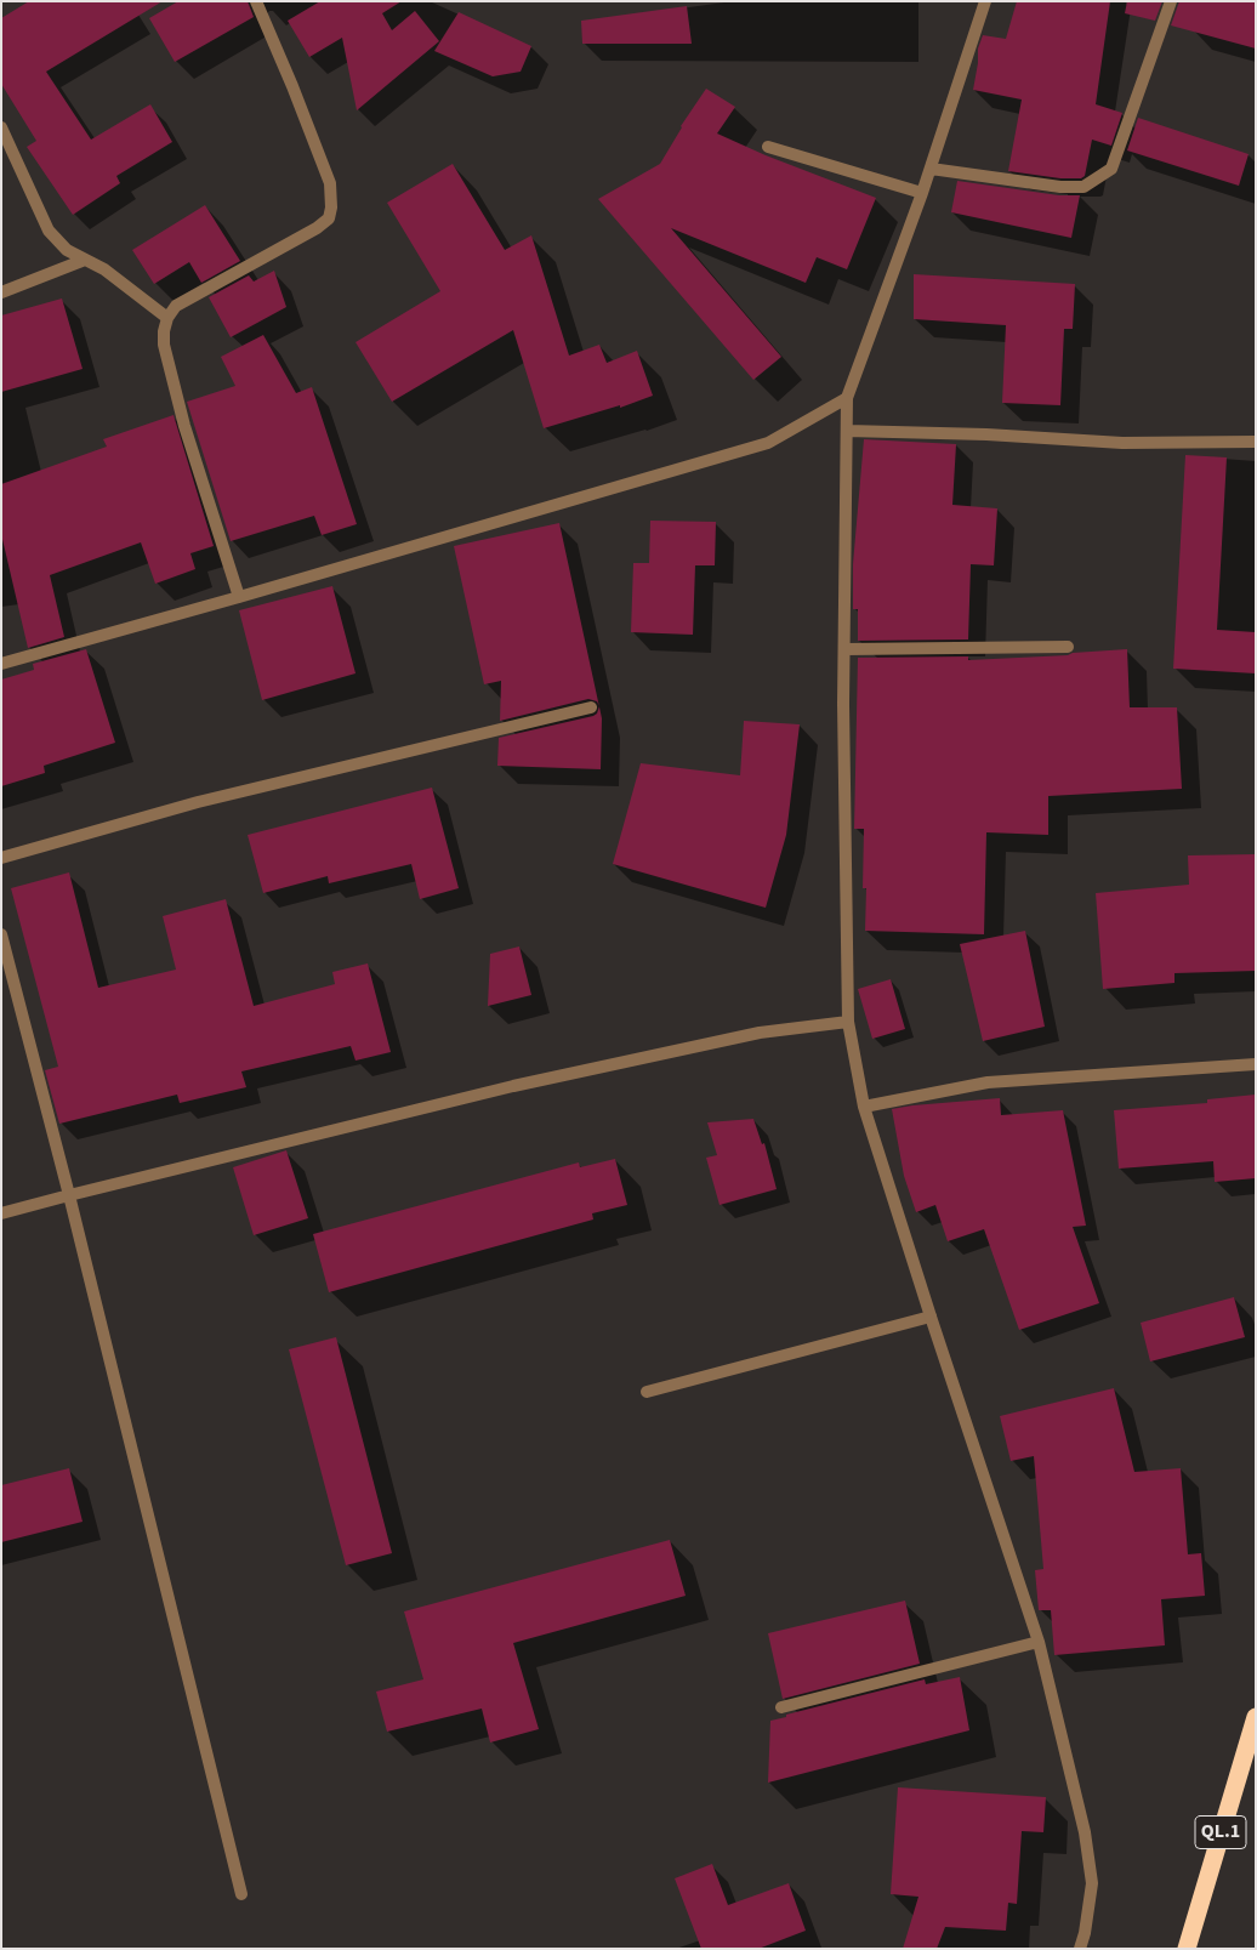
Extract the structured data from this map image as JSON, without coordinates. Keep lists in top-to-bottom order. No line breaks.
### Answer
{"streets":{"highway":["QL.1"]}}
